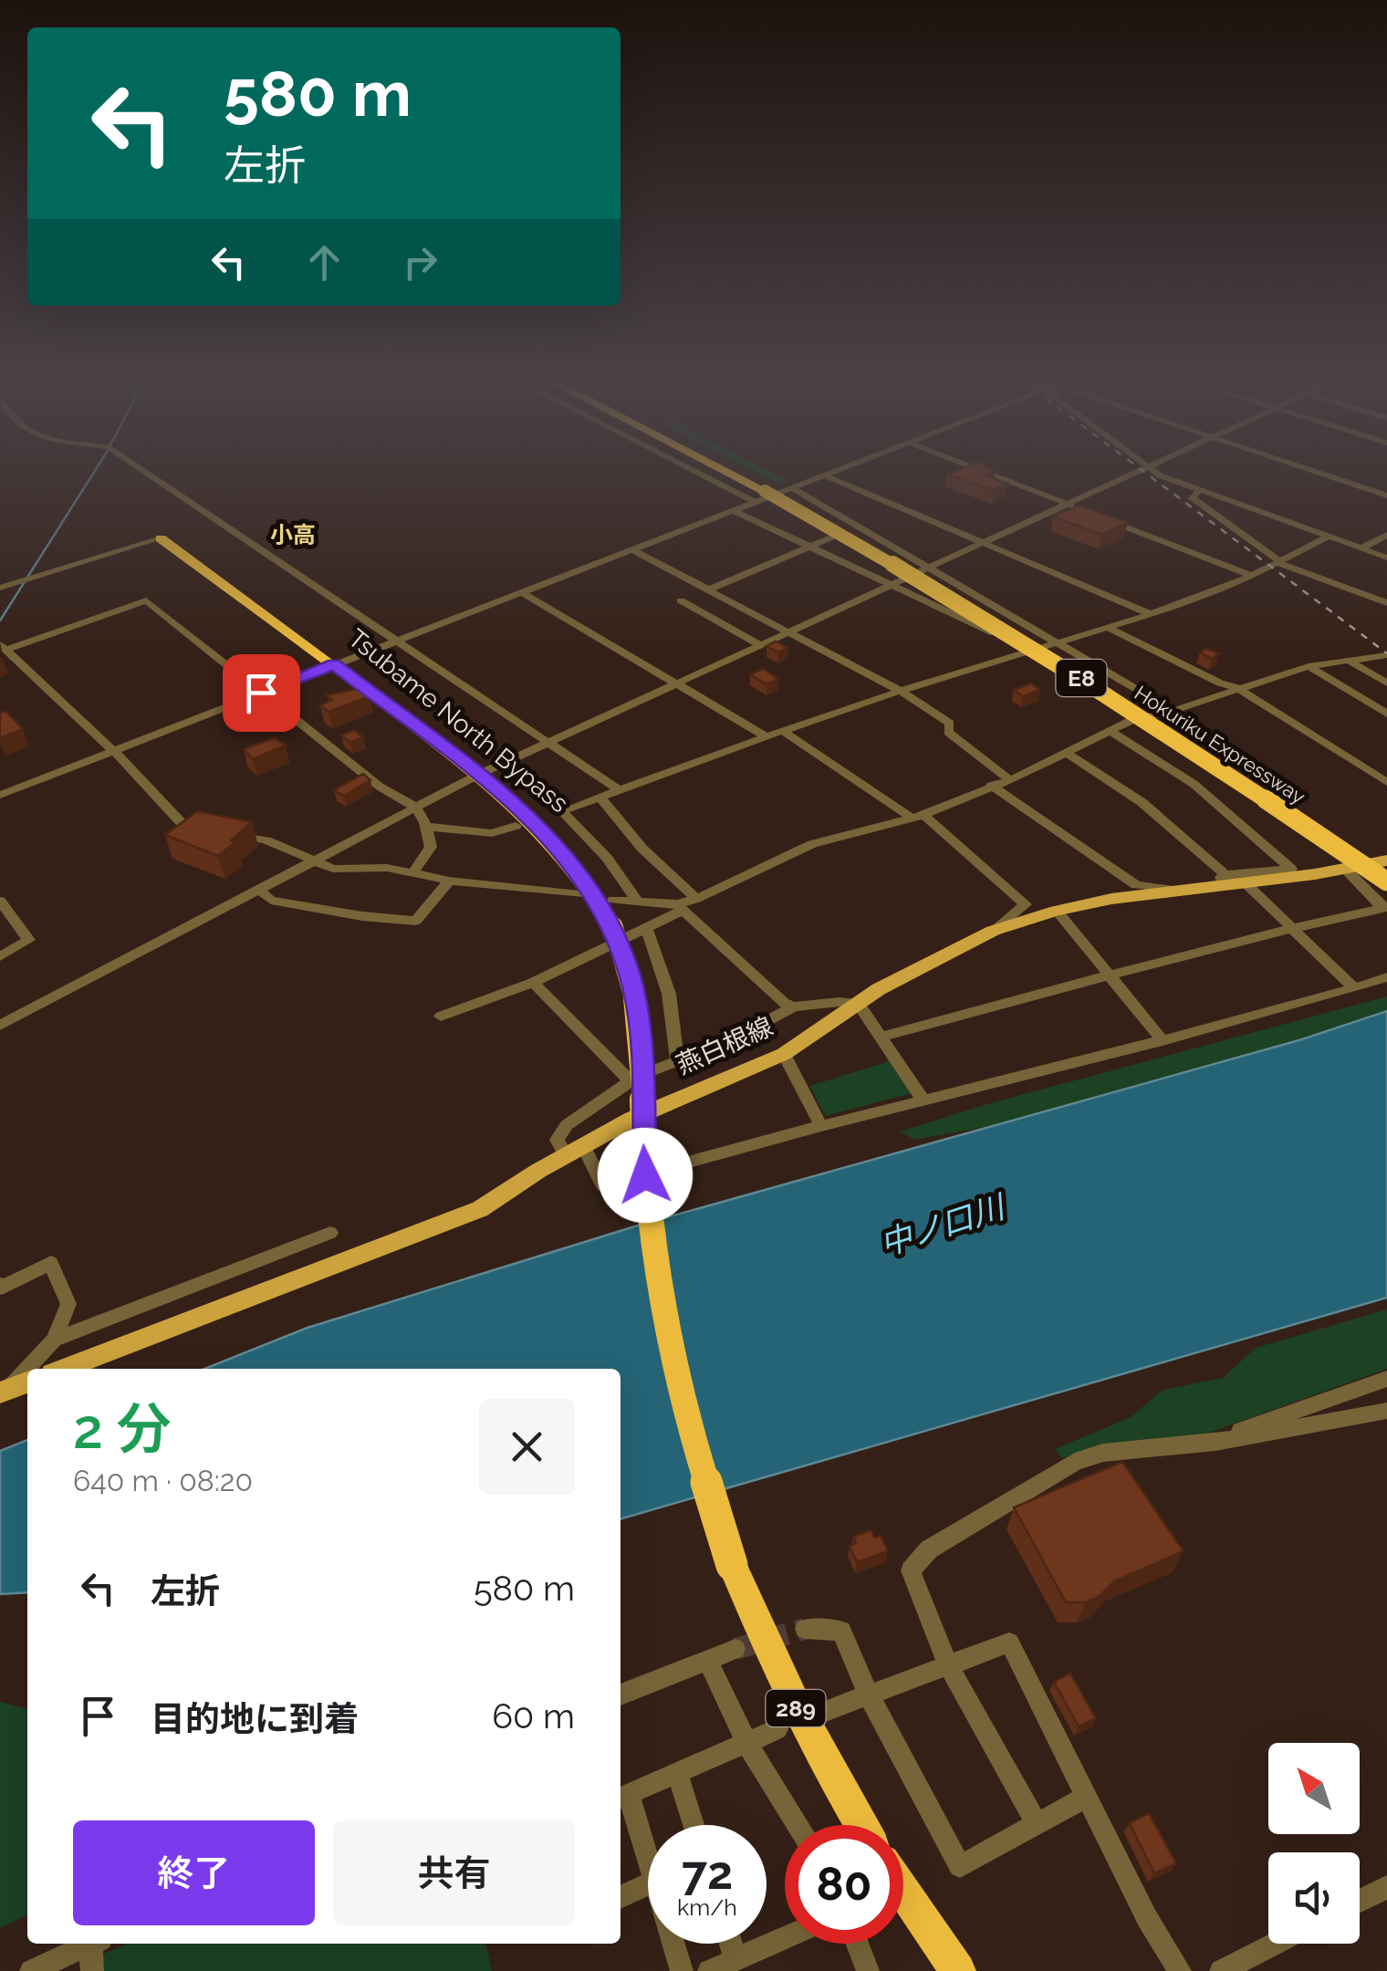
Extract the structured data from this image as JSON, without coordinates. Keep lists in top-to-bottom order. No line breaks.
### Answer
{"streets":{"highway":["E8","Tsubame North Bypass","Hokuriku Expressway","289"],"main road":["燕白根線"]},"districts":["小高"],"water":["中ノ口川"],"north":"top left","page":{"turn":["580 m","左折"],"heading":["2 分","640 m · 08:20"],"list":[{"name":"左折","value":"580 m"},{"name":"目的地に到着","value":"60 m"}],"buttons":["終了","共有"],"speed":"72 km/h","limit":"80"}}
